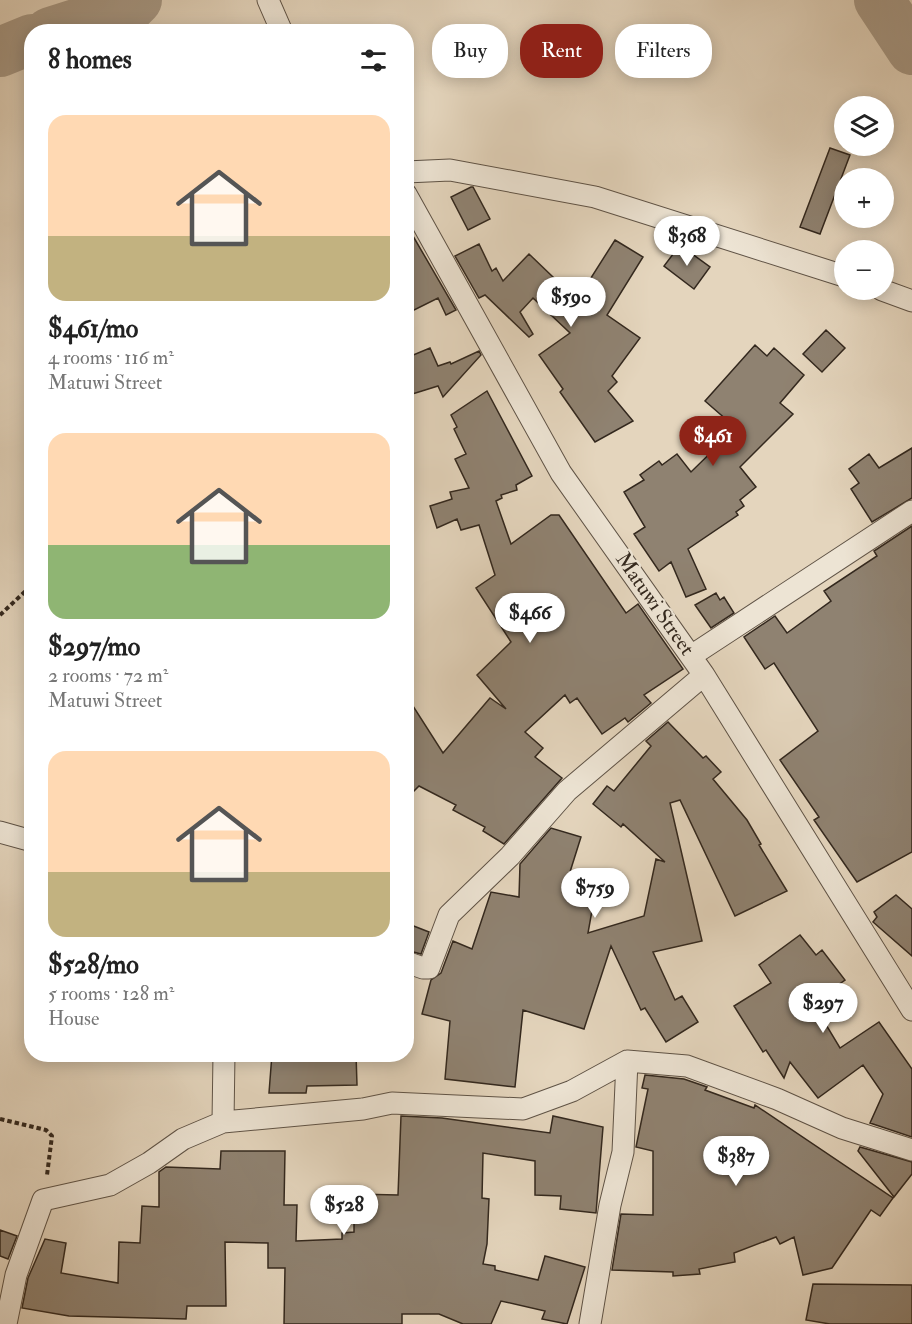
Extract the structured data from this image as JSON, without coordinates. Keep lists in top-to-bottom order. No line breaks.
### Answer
{"streets":{"street":["Matuwi Street"]},"page":{"chip":["Buy","Rent","Filters"],"heading":"8 homes","map_buttons":["+","−"],"list":[{"name":"$461/mo","note":"4 rooms · 116 m² · Matuwi Street"},{"name":"$297/mo","note":"2 rooms · 72 m² · Matuwi Street"},{"name":"$528/mo","note":"5 rooms · 128 m² · House"}],"price":["$368","$590","$461","$466","$759","$297","$387","$528"]}}
